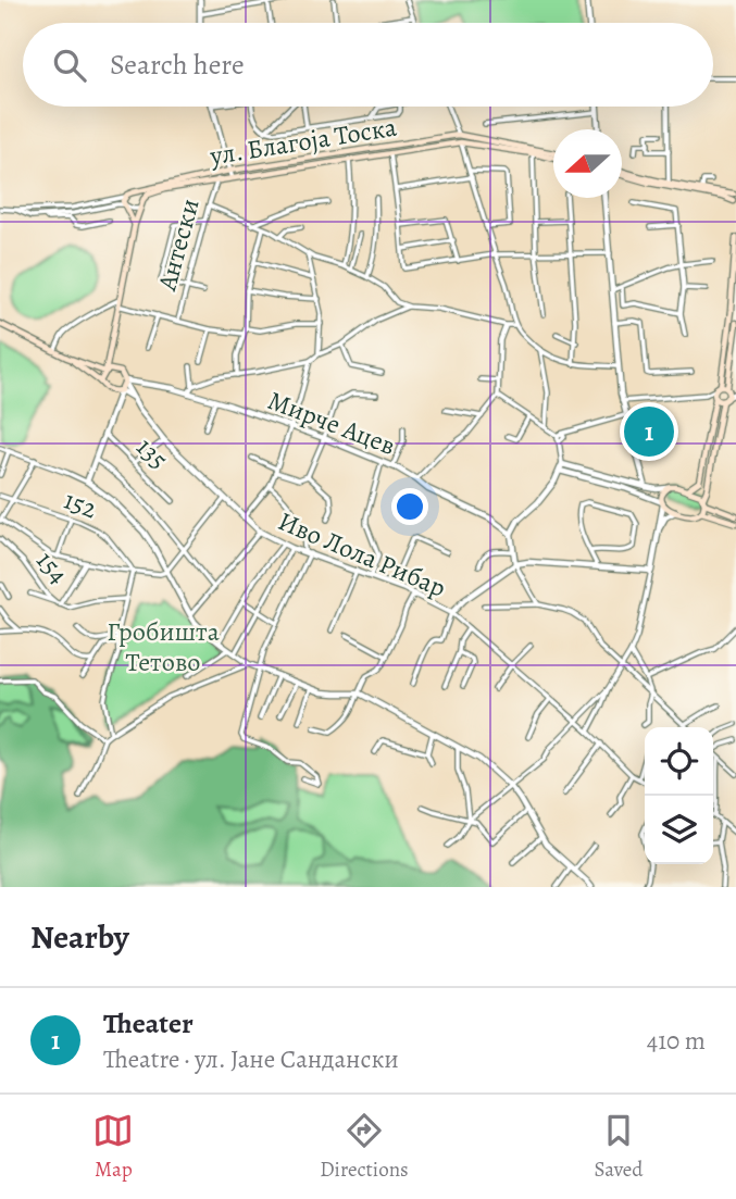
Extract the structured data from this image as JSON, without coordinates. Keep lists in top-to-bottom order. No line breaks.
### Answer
{"streets":{"main road":["ул. Благоја Тоска"],"street":["Антески","Мирче Ацев","135","152","Иво Лола Рибар","154"]},"crossings":[["Мирче Ацев","135"]],"parks":["Гробишта Тетово"],"north":"left","page":{"search":"Search here","pins":"1","heading":"Nearby","list":[{"mark":"1","name":"Theater","note":"Theatre · ул. Јане Сандански","value":"410 m"}],"nav":["Map","Directions","Saved"]}}
